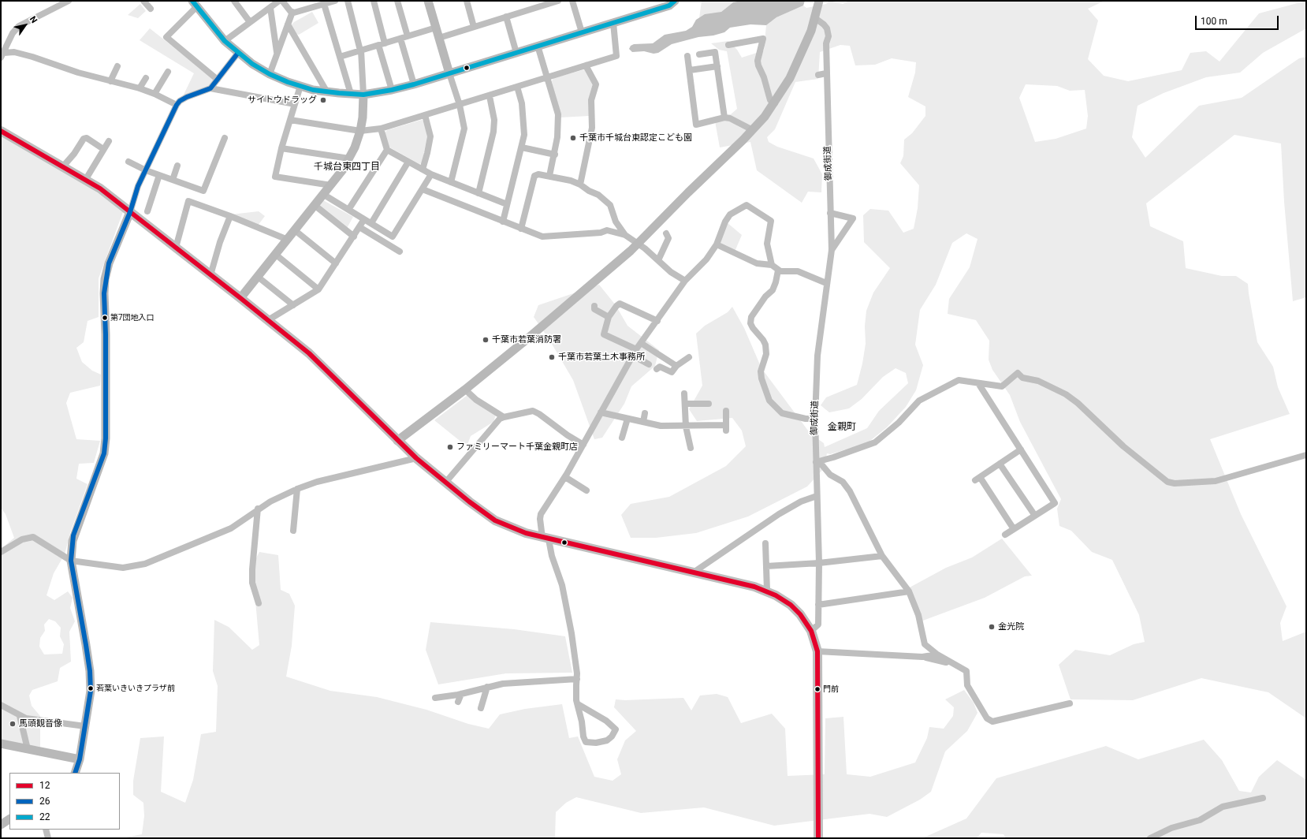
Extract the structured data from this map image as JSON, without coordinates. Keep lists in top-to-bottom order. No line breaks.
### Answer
{"streets":{"street":["御成街道"]},"districts":["千城台東四丁目","金親町"],"places":["サイトウドラッグ","千葉市千城台東認定こども園","第7団地入口","千葉市若葉消防署","千葉市若葉土木事務所","ファミリーマート千葉金親町店","金光院","若葉いきいきプラザ前","門前","馬頭観音像"],"lines":["transit line 22","transit line 26","transit line 12"],"legend":["12","26","22"],"scale_bar":"100 m","north":"top right"}
